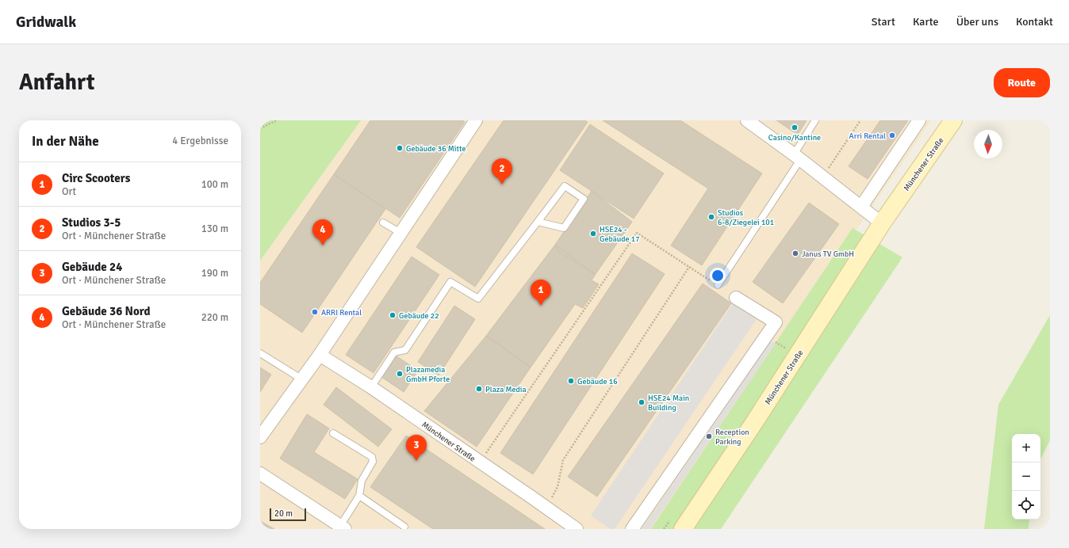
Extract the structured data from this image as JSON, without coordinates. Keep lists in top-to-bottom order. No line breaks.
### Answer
{"streets":{"main road":["Münchener Straße"]},"places":["Casino/Kantine","Arri Rental","Gebäude 36 Mitte","Studios 6-8/Ziegelei 101","HSE24 - Gebäude 17","Janus TV GmbH","ARRI Rental","Gebäude 22","Plazamedia GmbH Pforte","Gebäude 16","Plaza Media","HSE24 Main Building","Reception Parking"],"scale_bar":"20 m","north":"bottom","page":{"header":"Gridwalk","nav":["Start","Karte","Über uns","Kontakt"],"buttons":"Route","title":"Anfahrt","heading":["In der Nähe","4 Ergebnisse"],"pins":["2","4","1","3"],"list":[{"mark":"1","name":"Circ Scooters","note":"Ort","value":"100 m"},{"mark":"2","name":"Studios 3-5","note":"Ort · Münchener Straße","value":"130 m"},{"mark":"3","name":"Gebäude 24","note":"Ort · Münchener Straße","value":"190 m"},{"mark":"4","name":"Gebäude 36 Nord","note":"Ort · Münchener Straße","value":"220 m"}],"map_buttons":["+","−"],"scale":"20 m"}}
